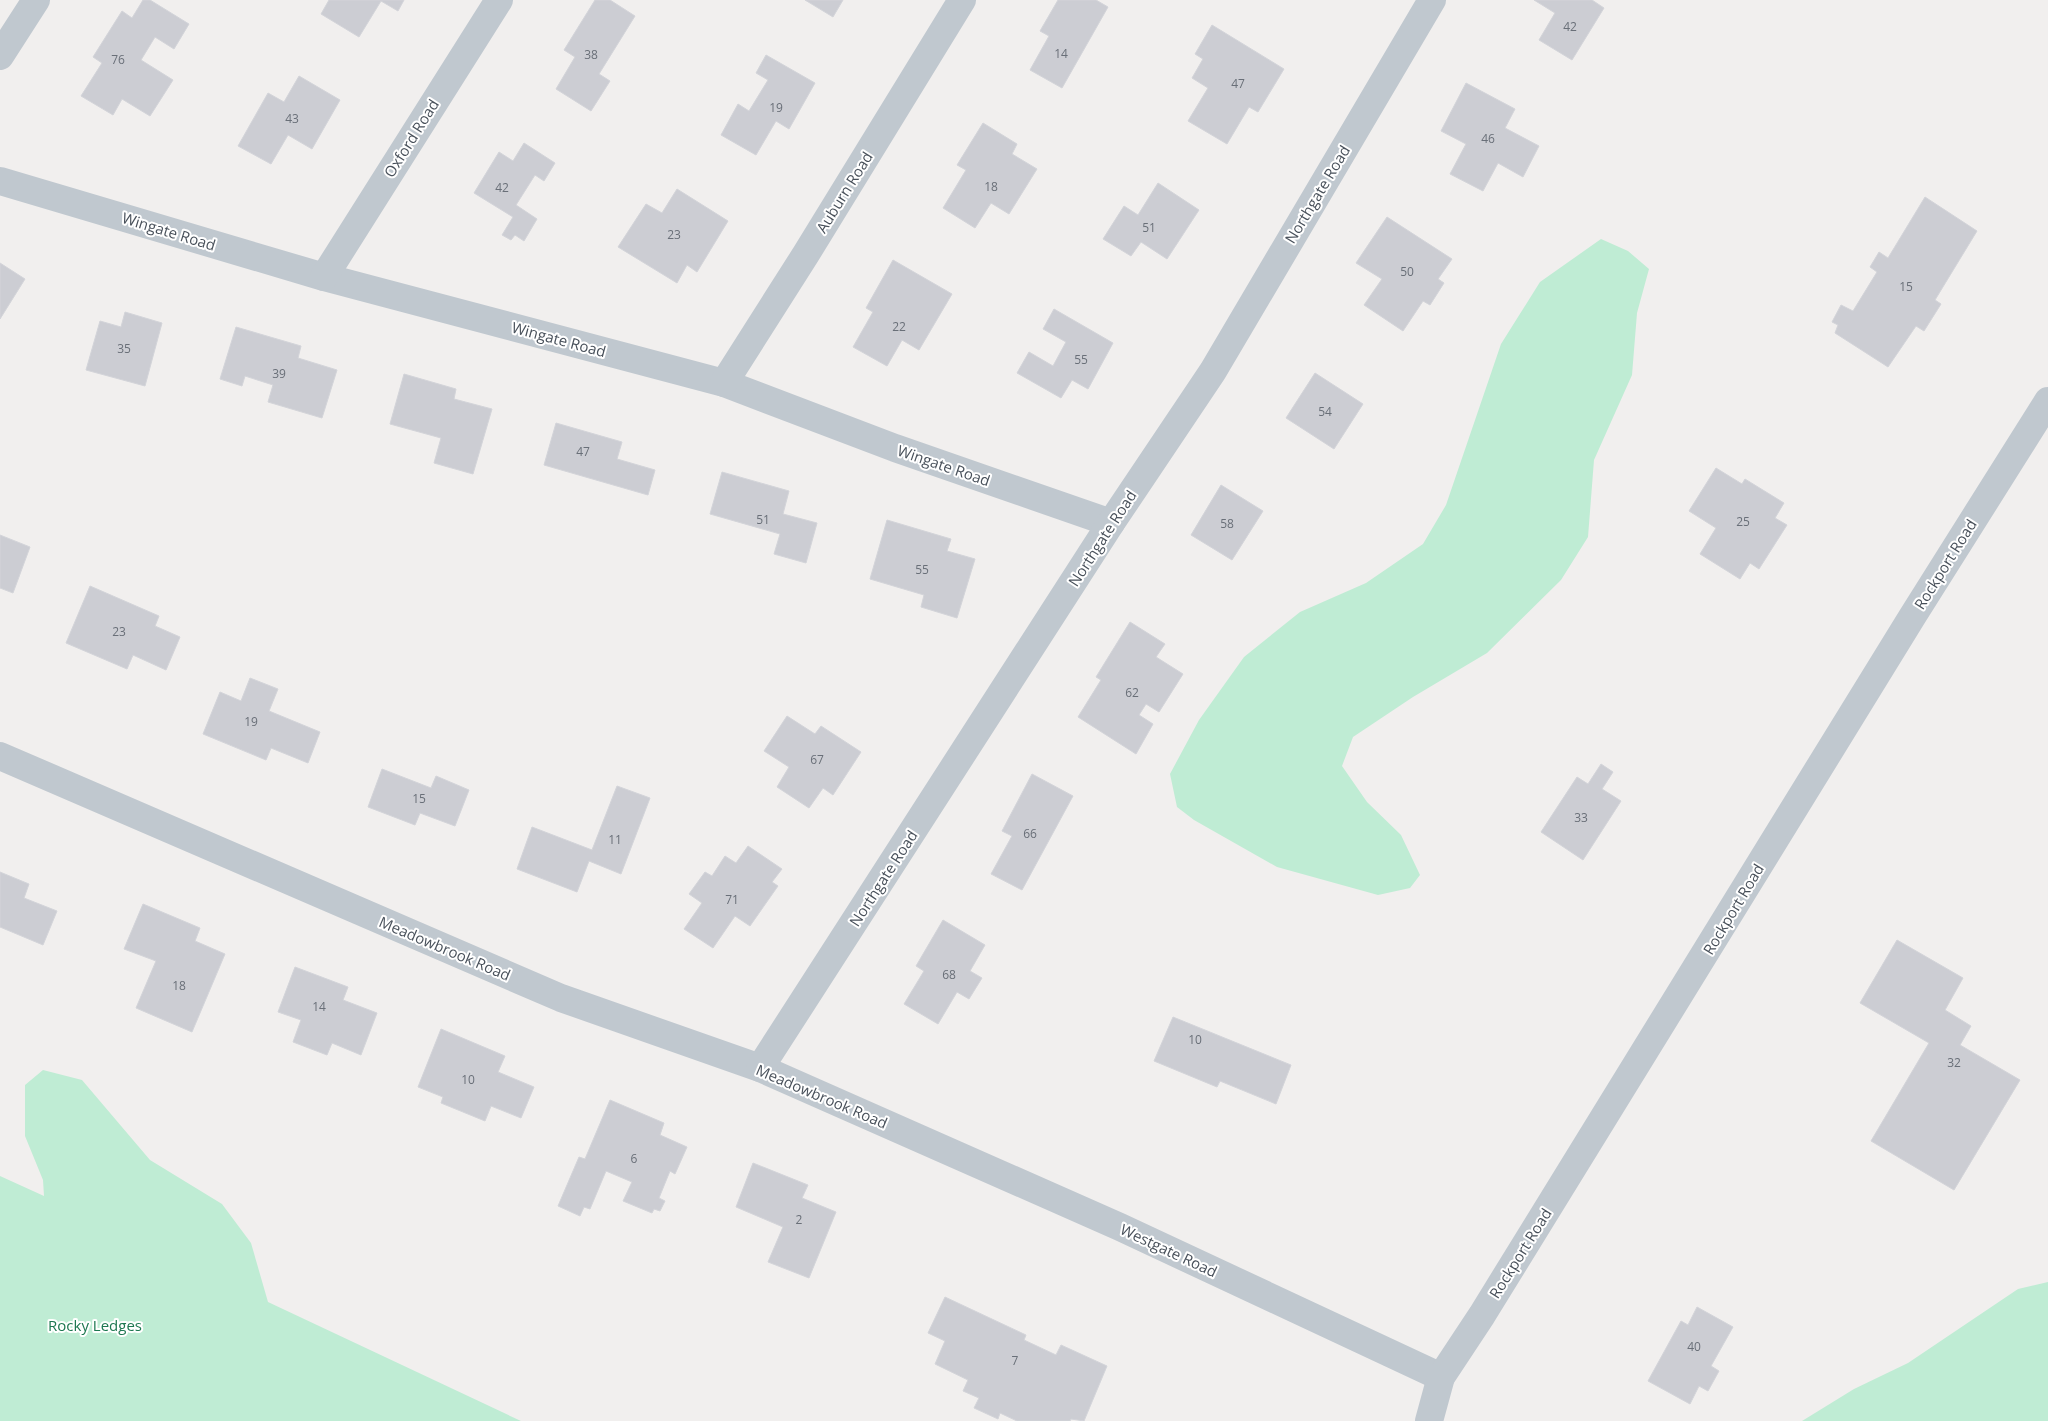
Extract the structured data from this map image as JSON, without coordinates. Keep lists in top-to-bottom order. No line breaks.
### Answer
{"streets":{"street":["Oxford Road","Auburn Road","Northgate Road","Wingate Road","Rockport Road","Meadowbrook Road","Westgate Road"]},"crossings":[["Oxford Road","Wingate Road"],["Auburn Road","Wingate Road"],["Northgate Road","Wingate Road"],["Northgate Road","Meadowbrook Road"],["Rockport Road","Westgate Road"],["Meadowbrook Road","Westgate Road"]],"parks":["Rocky Ledges"],"house_numbers":["42","14","38","76","47","19","43","46","18","42","51","23","50","15","22","35","55","39","54","47","51","25","58","55","23","62","19","67","15","33","66","11","71","68","18","14","10","32","10","6","2","40","7"]}
